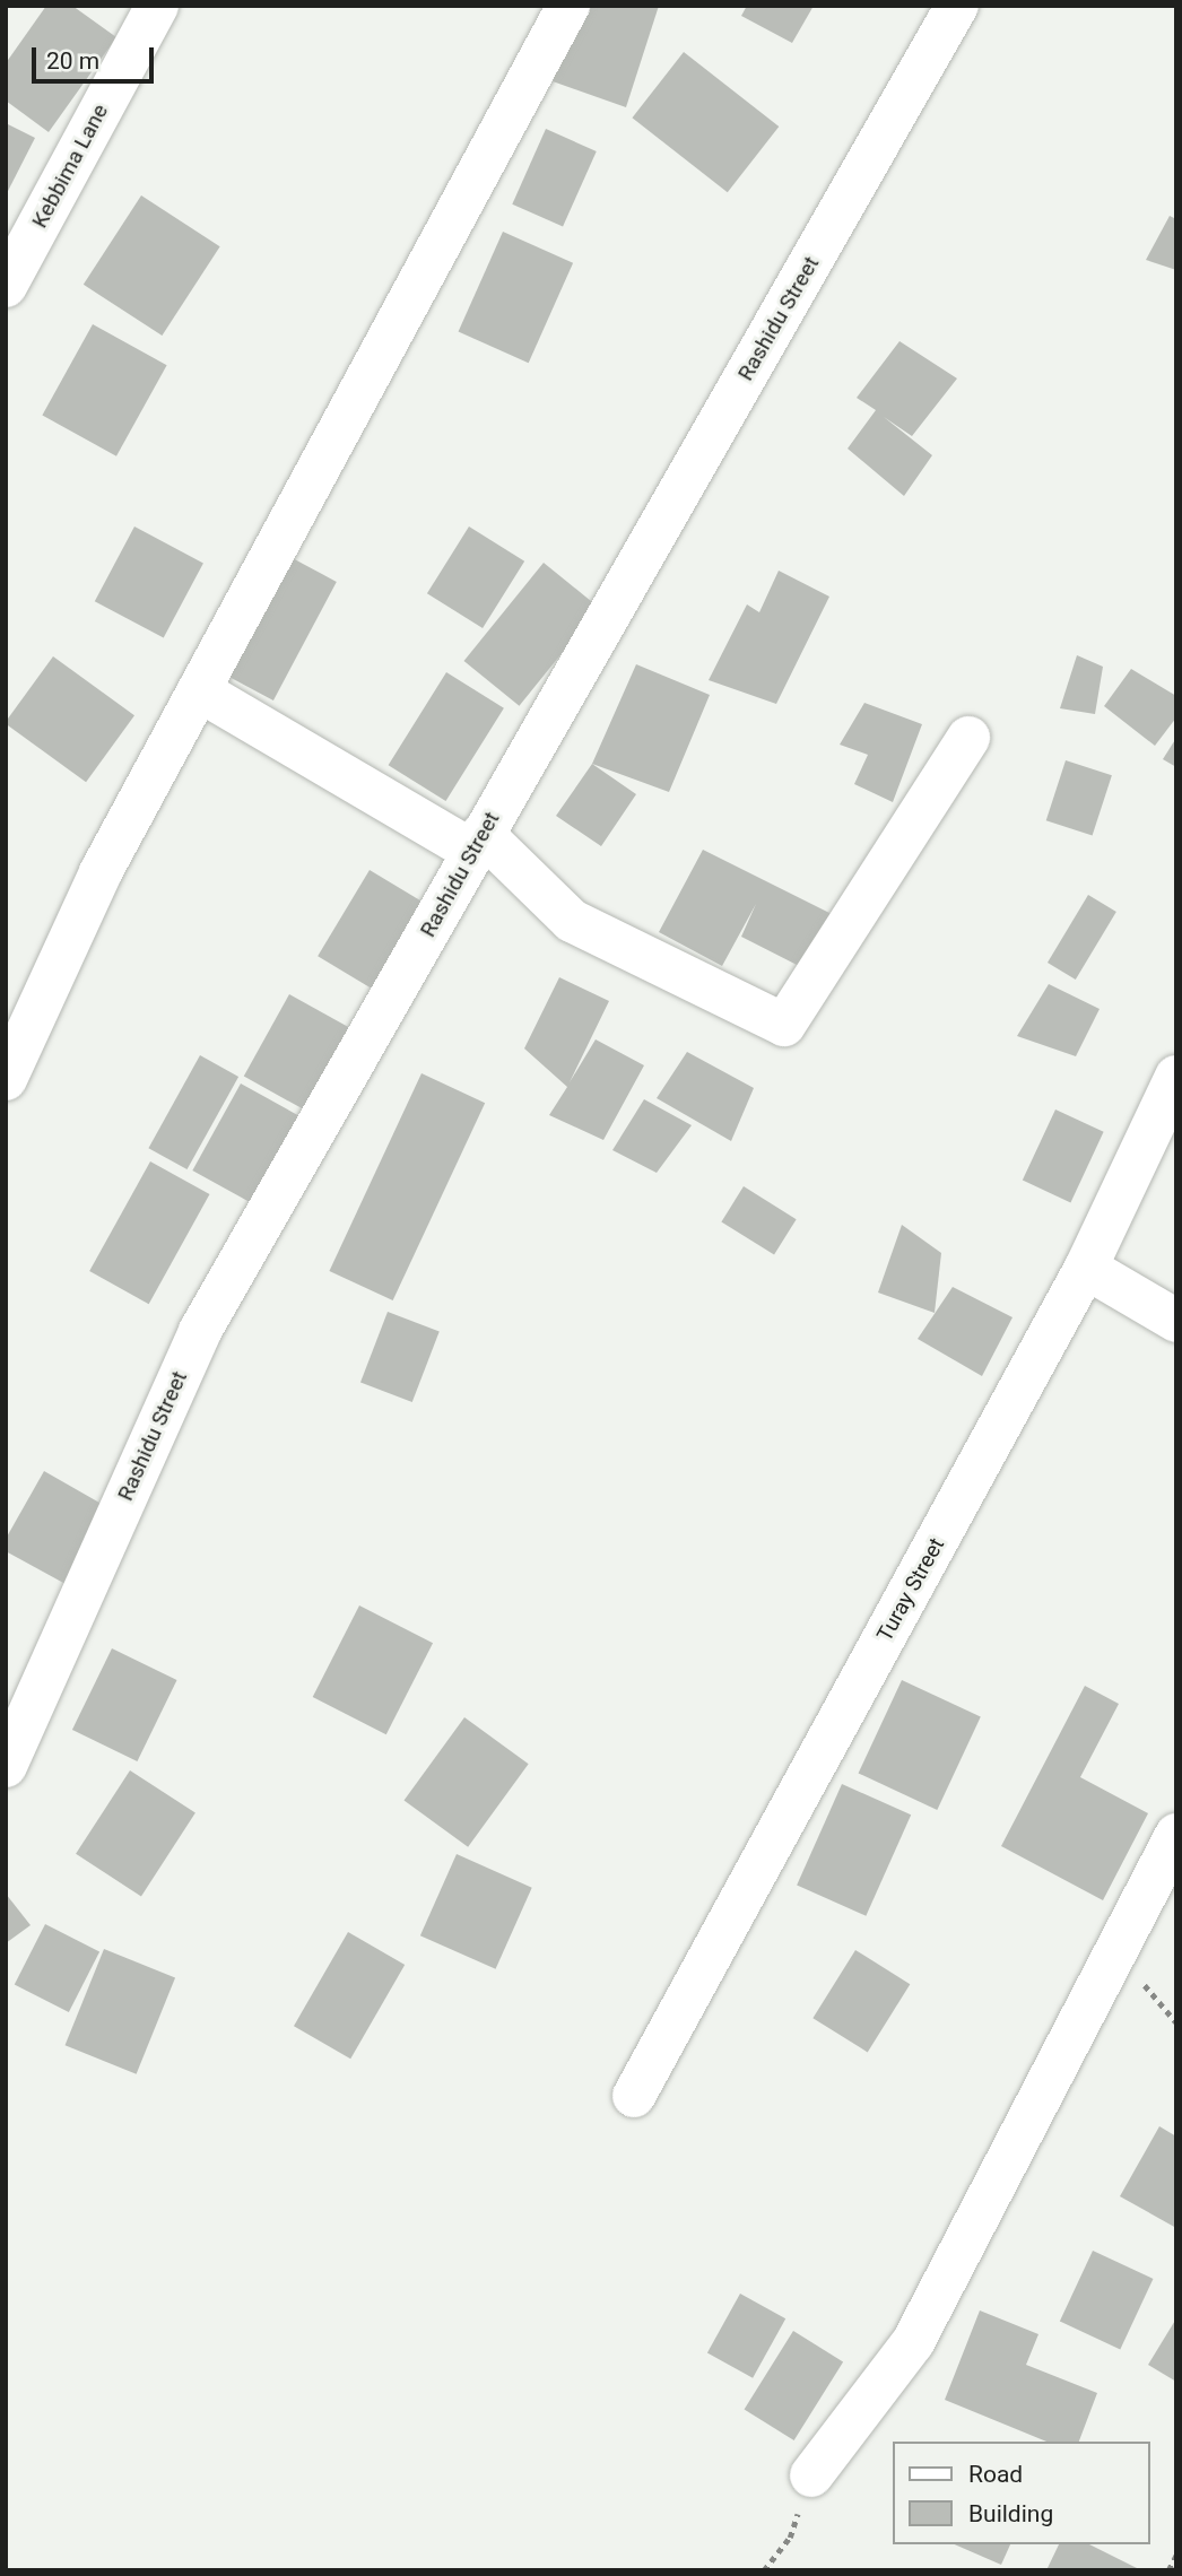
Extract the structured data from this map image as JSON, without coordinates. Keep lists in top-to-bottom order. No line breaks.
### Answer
{"streets":{"street":["Kebbima Lane","Rashidu Street","Turay Street"]},"legend":["Road","Building"],"scale_bar":"20 m"}
